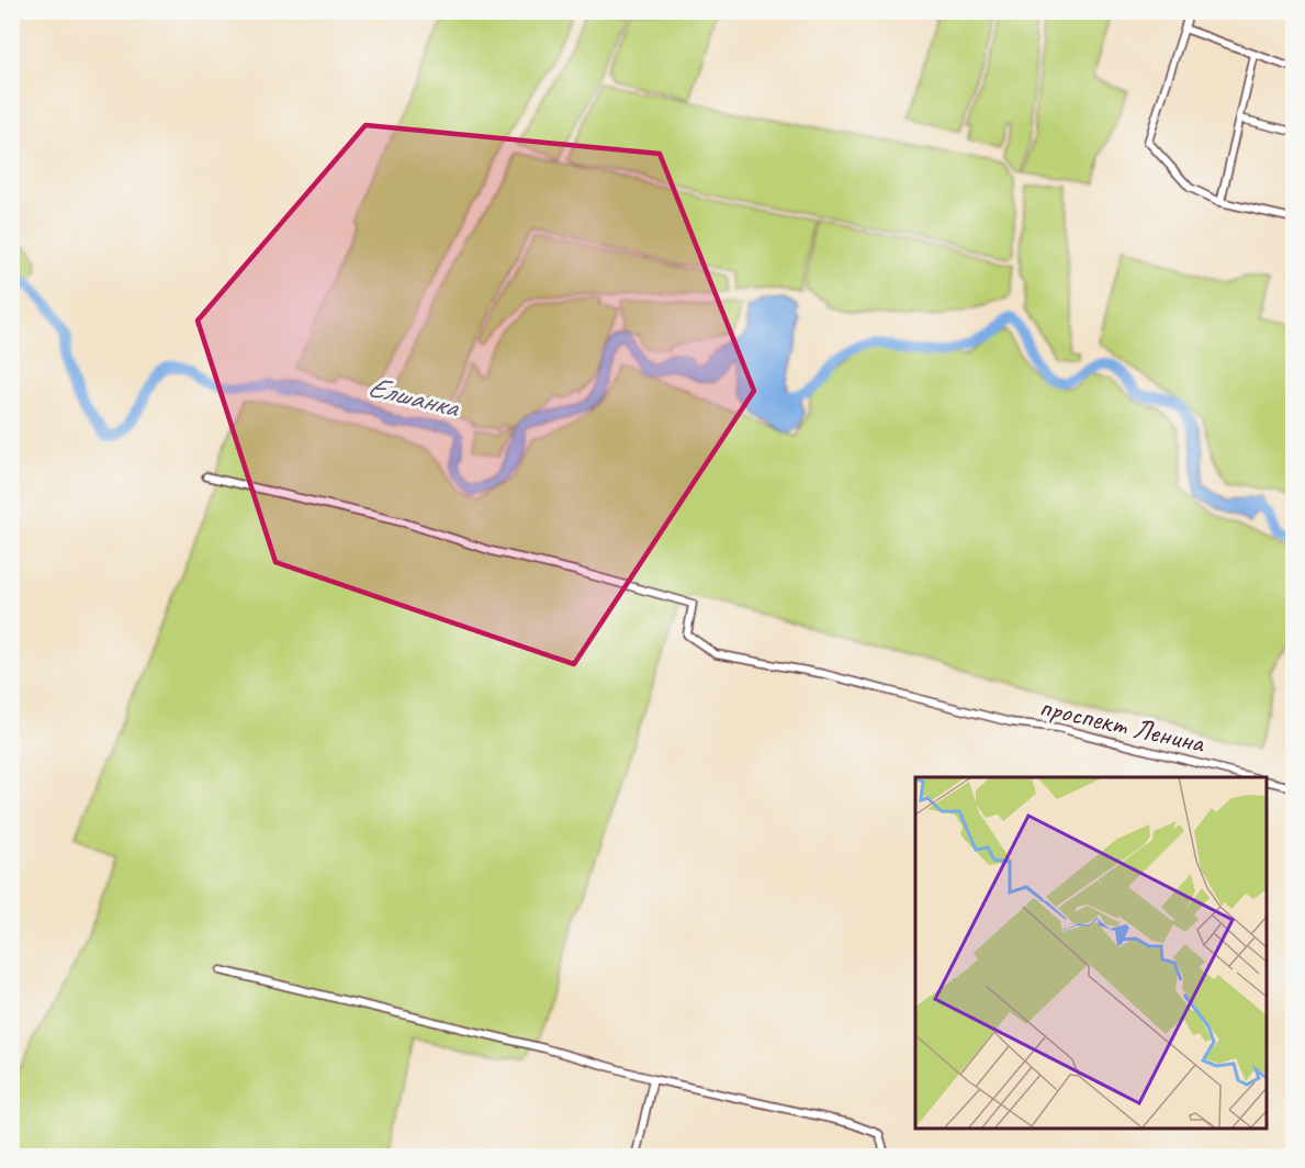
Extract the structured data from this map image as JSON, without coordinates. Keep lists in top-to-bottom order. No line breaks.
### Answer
{"streets":{"street":["проспект Ленина"]},"water":["Елшанка"]}
